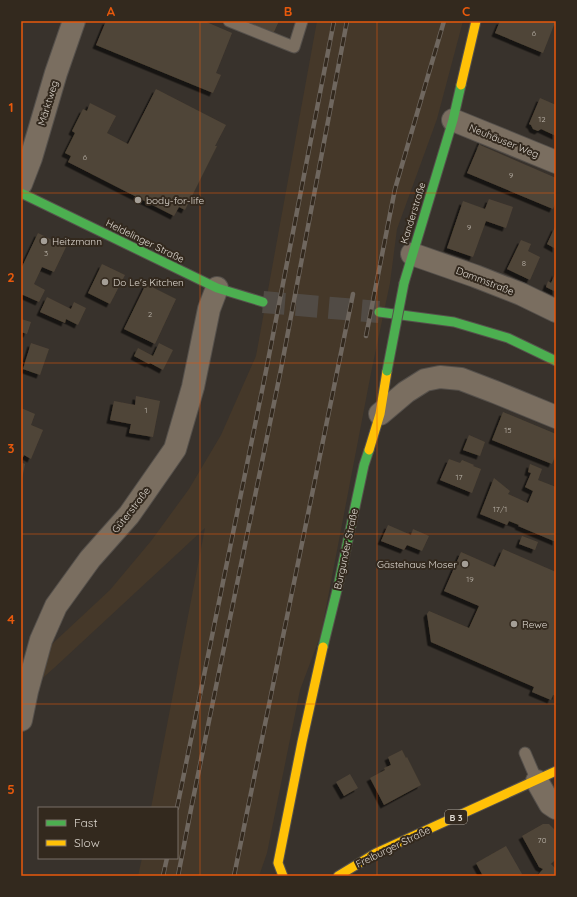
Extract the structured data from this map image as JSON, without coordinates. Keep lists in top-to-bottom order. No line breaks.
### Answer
{"streets":{"street":["Märktweg","Neuhäuser Weg","Kanderstraße","Heldelinger Straße","Dammstraße","Güterstraße","Burgunder Straße","B 3","Freiburger Straße"]},"crossings":[["Neuhäuser Weg","Kanderstraße"],["Kanderstraße","Dammstraße"],["Kanderstraße","Burgunder Straße"],["Heldelinger Straße","Güterstraße"]],"places":["body-for-life","Heitzmann","Do Le's Kitchen","Gästehaus Moser","Rewe"],"house_numbers":["6","12","6","9","9","3","8","2","1","15","17","17/1","19","70"],"legend":["Fast","Slow"],"grid":{"columns":["A","B","C"],"rows":["1","2","3","4","5"]}}
